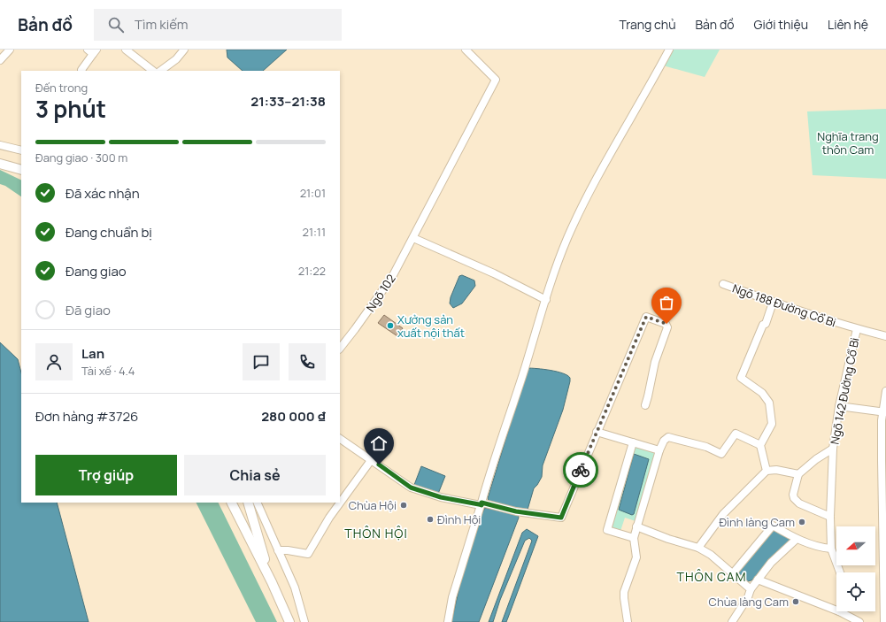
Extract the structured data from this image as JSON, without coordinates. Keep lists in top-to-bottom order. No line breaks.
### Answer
{"streets":{"street":["Ngõ 102","Ngõ 188 Đường Cổ Bi","Ngõ 142 Đường Cổ Bi"]},"crossings":[["Ngõ 188 Đường Cổ Bi","Ngõ 142 Đường Cổ Bi"]],"districts":["THÔN HỘI","THÔN CAM"],"parks":["Nghĩa trang thôn Cam"],"places":["Xưởng sản xuất nội thất","Chùa Hội","Đình Hội","Đình làng Cam","Chùa làng Cam"],"north":"left","page":{"header":"Bản đồ","search":"Tìm kiếm","nav":["Trang chủ","Bản đồ","Giới thiệu","Liên hệ"],"heading":["3 phút","Đến trong","21:33–21:38"],"panel":["Lan","Tài xế · 4.4","Đơn hàng #3726","280 000 ₫"],"bar":"Đang giao · 300 m","list":[["Đã xác nhận","21:01"],["Đang chuẩn bị","21:11"],["Đang giao","21:22"],"Đã giao"],"buttons":["Trợ giúp","Chia sẻ"]}}
